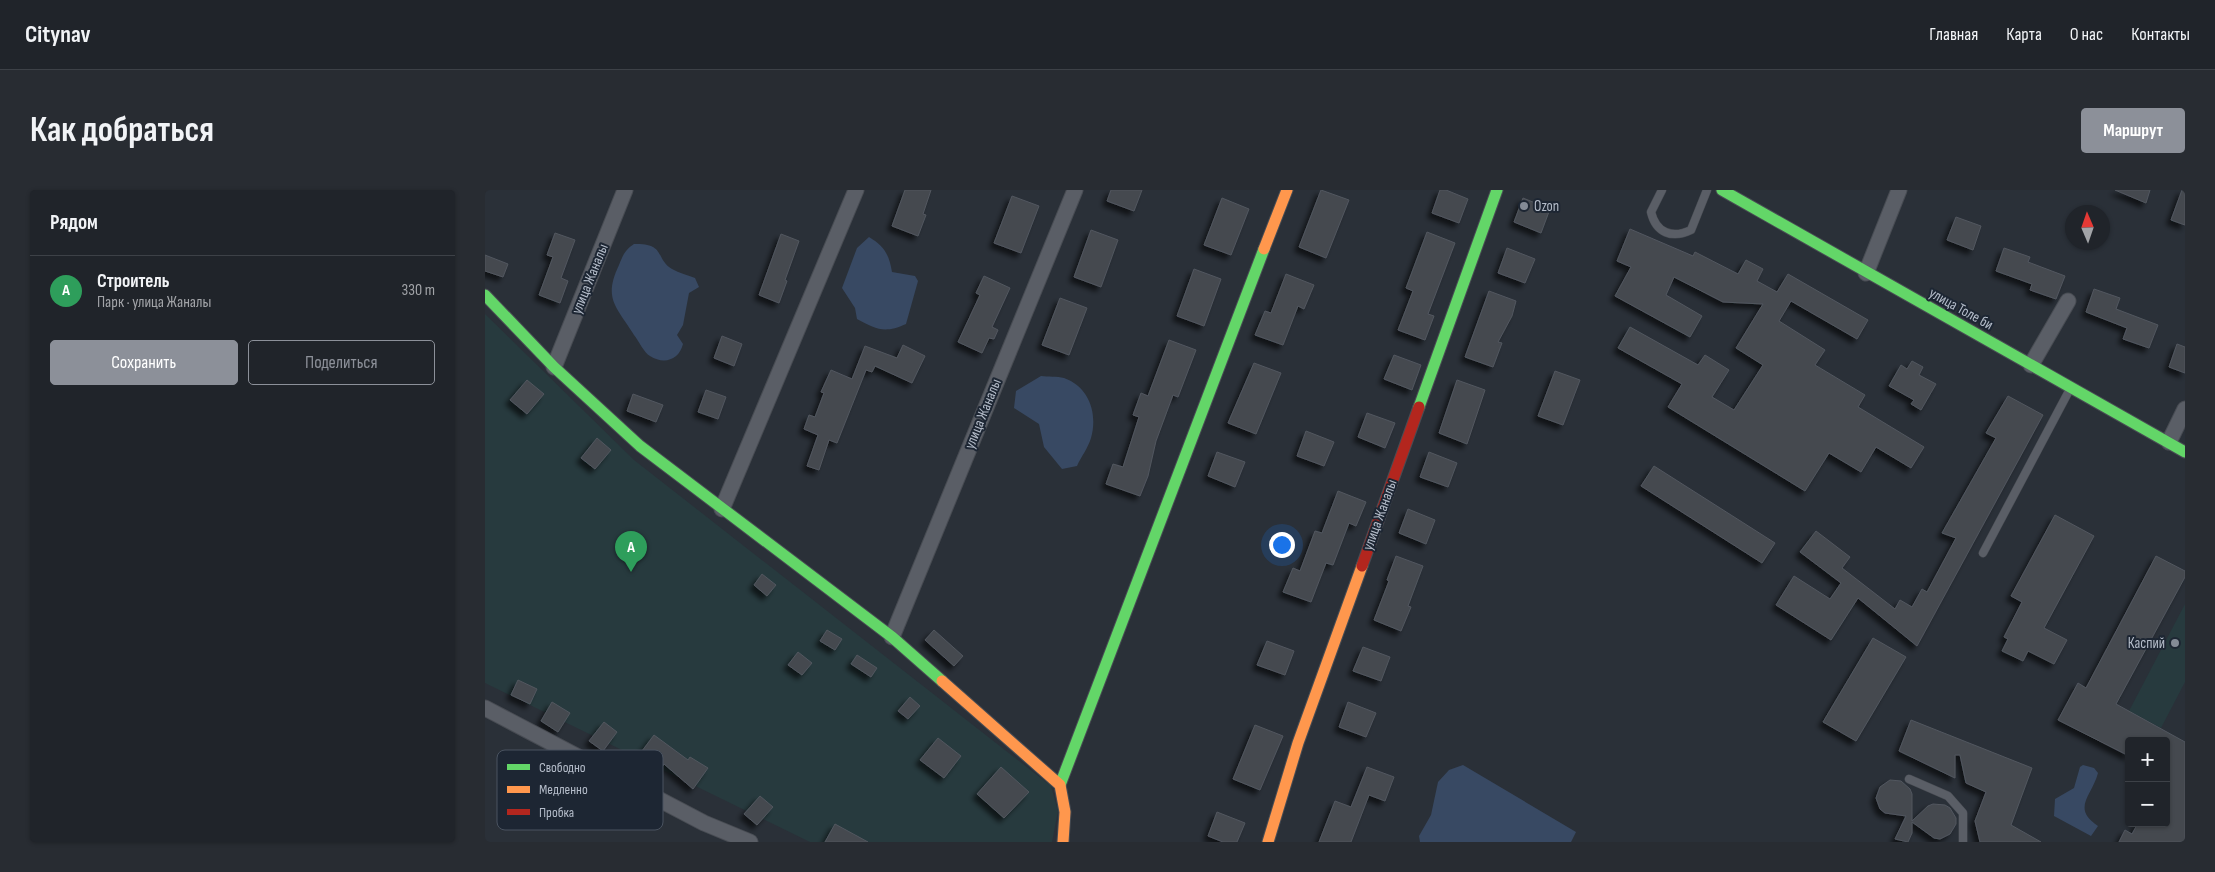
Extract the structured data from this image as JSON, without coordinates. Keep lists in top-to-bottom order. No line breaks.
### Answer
{"streets":{"street":["улица Жаналы","улица Толе би"]},"places":["Ozon","Каспий"],"legend":["Свободно","Медленно","Пробка"],"north":"top","page":{"header":"Citynav","nav":["Главная","Карта","О нас","Контакты"],"buttons":["Маршрут",["Сохранить","Поделиться"]],"title":"Как добраться","heading":"Рядом","list":[{"mark":"A","name":"Строитель","note":"Парк · улица Жаналы","value":"330 m"}],"pins":"A","map_buttons":["+","−"]}}
